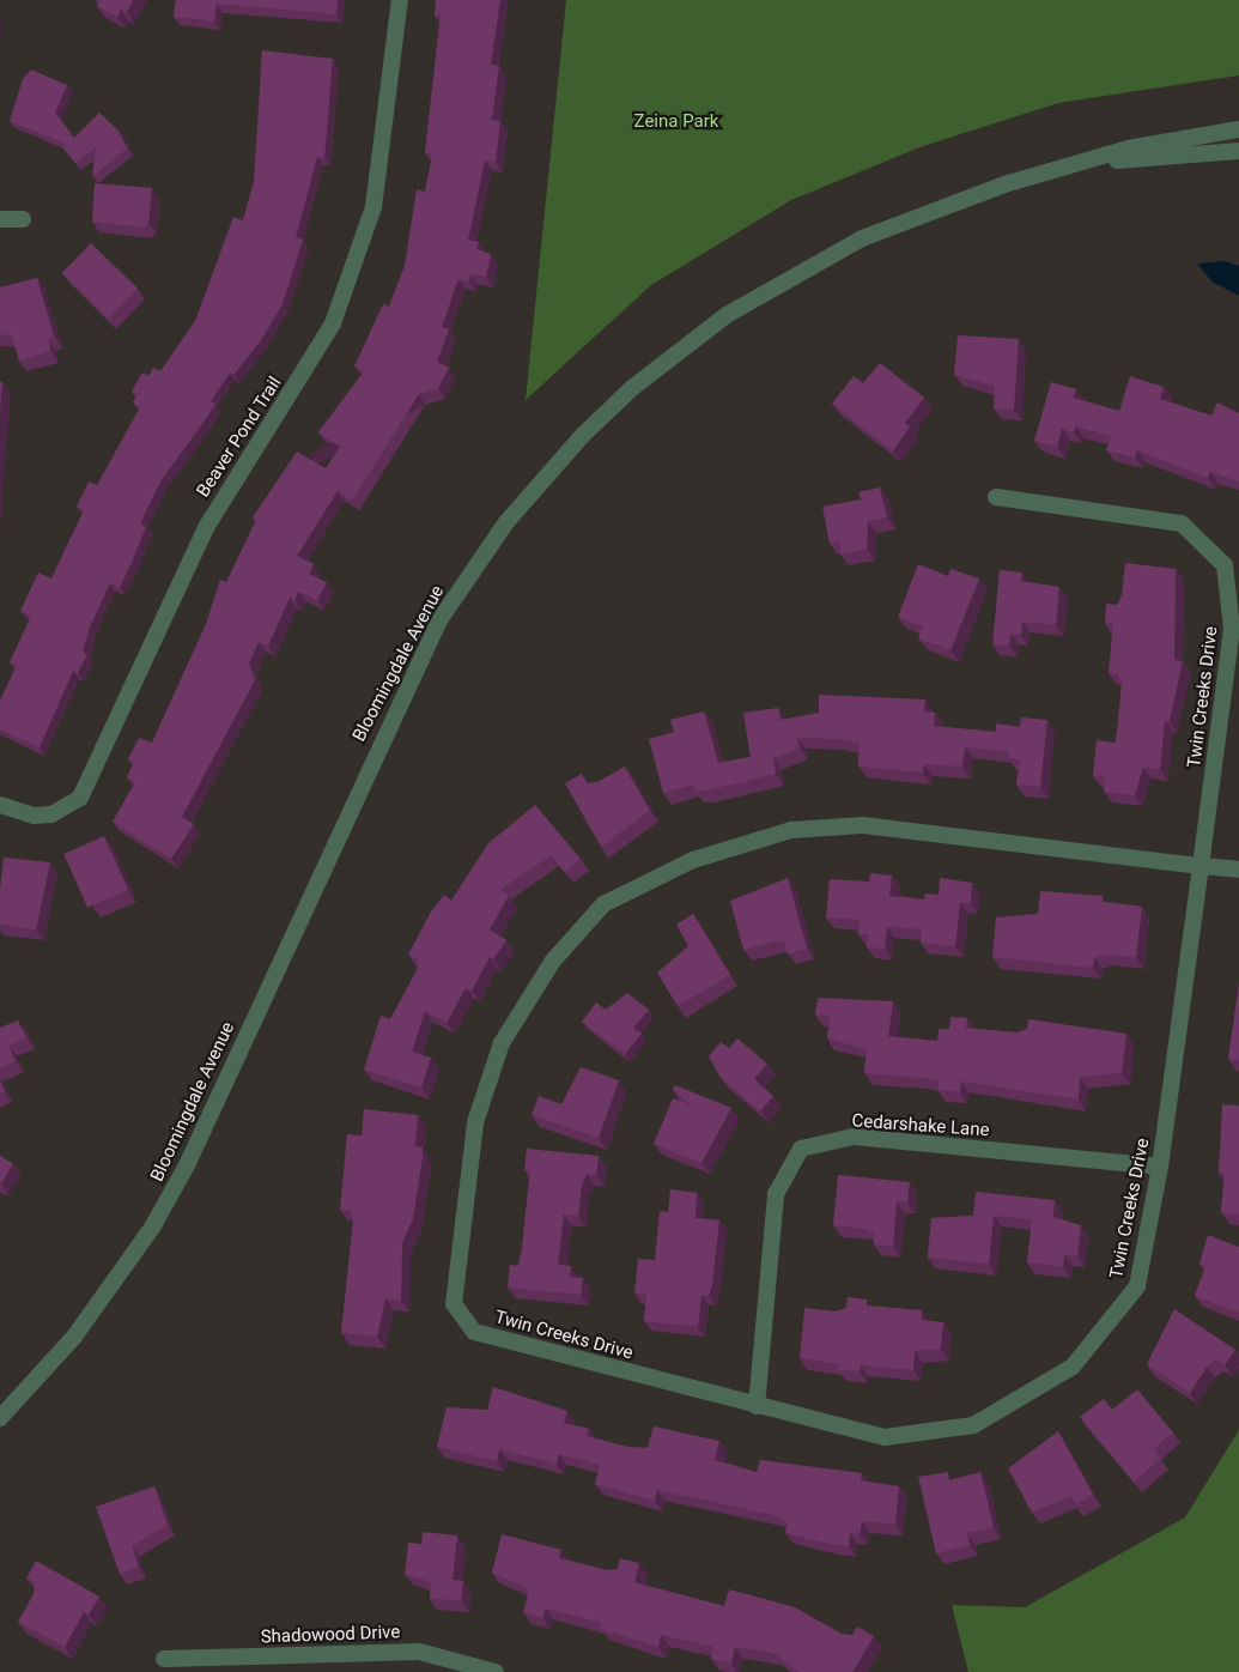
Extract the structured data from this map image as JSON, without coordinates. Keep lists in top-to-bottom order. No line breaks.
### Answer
{"streets":{"street":["Beaver Pond Trail","Bloomingdale Avenue","Twin Creeks Drive","Cedarshake Lane","Shadowood Drive"]},"crossings":[["Twin Creeks Drive","Cedarshake Lane"]],"parks":["Zeina Park"]}
